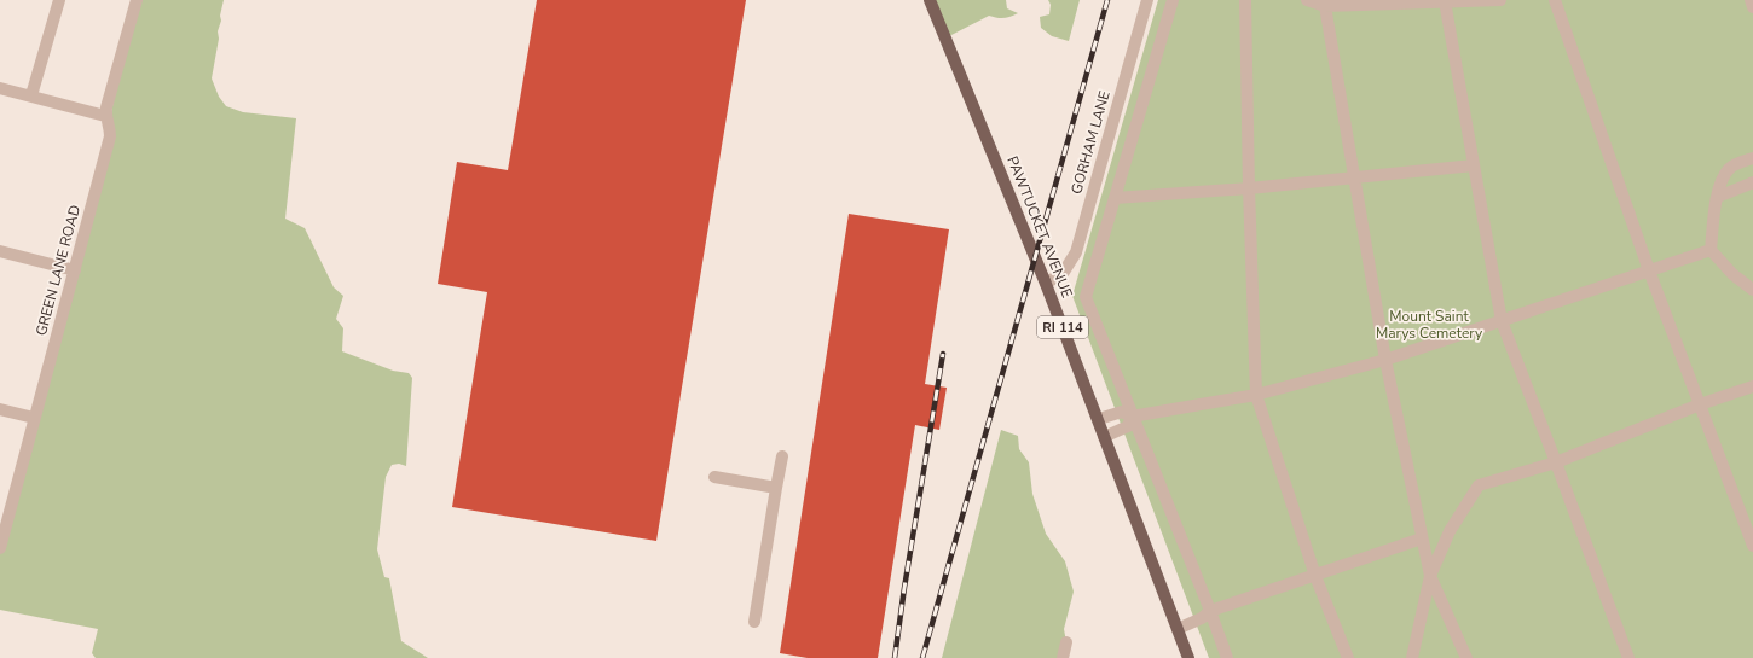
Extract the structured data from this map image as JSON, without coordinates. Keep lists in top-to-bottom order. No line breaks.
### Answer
{"streets":{"main road":["PAWTUCKET AVENUE","RI 114"],"street":["GORHAM LANE","GREEN LANE ROAD"]},"crossings":[["GORHAM LANE","PAWTUCKET AVENUE"]],"parks":["Mount Saint Marys Cemetery"]}
